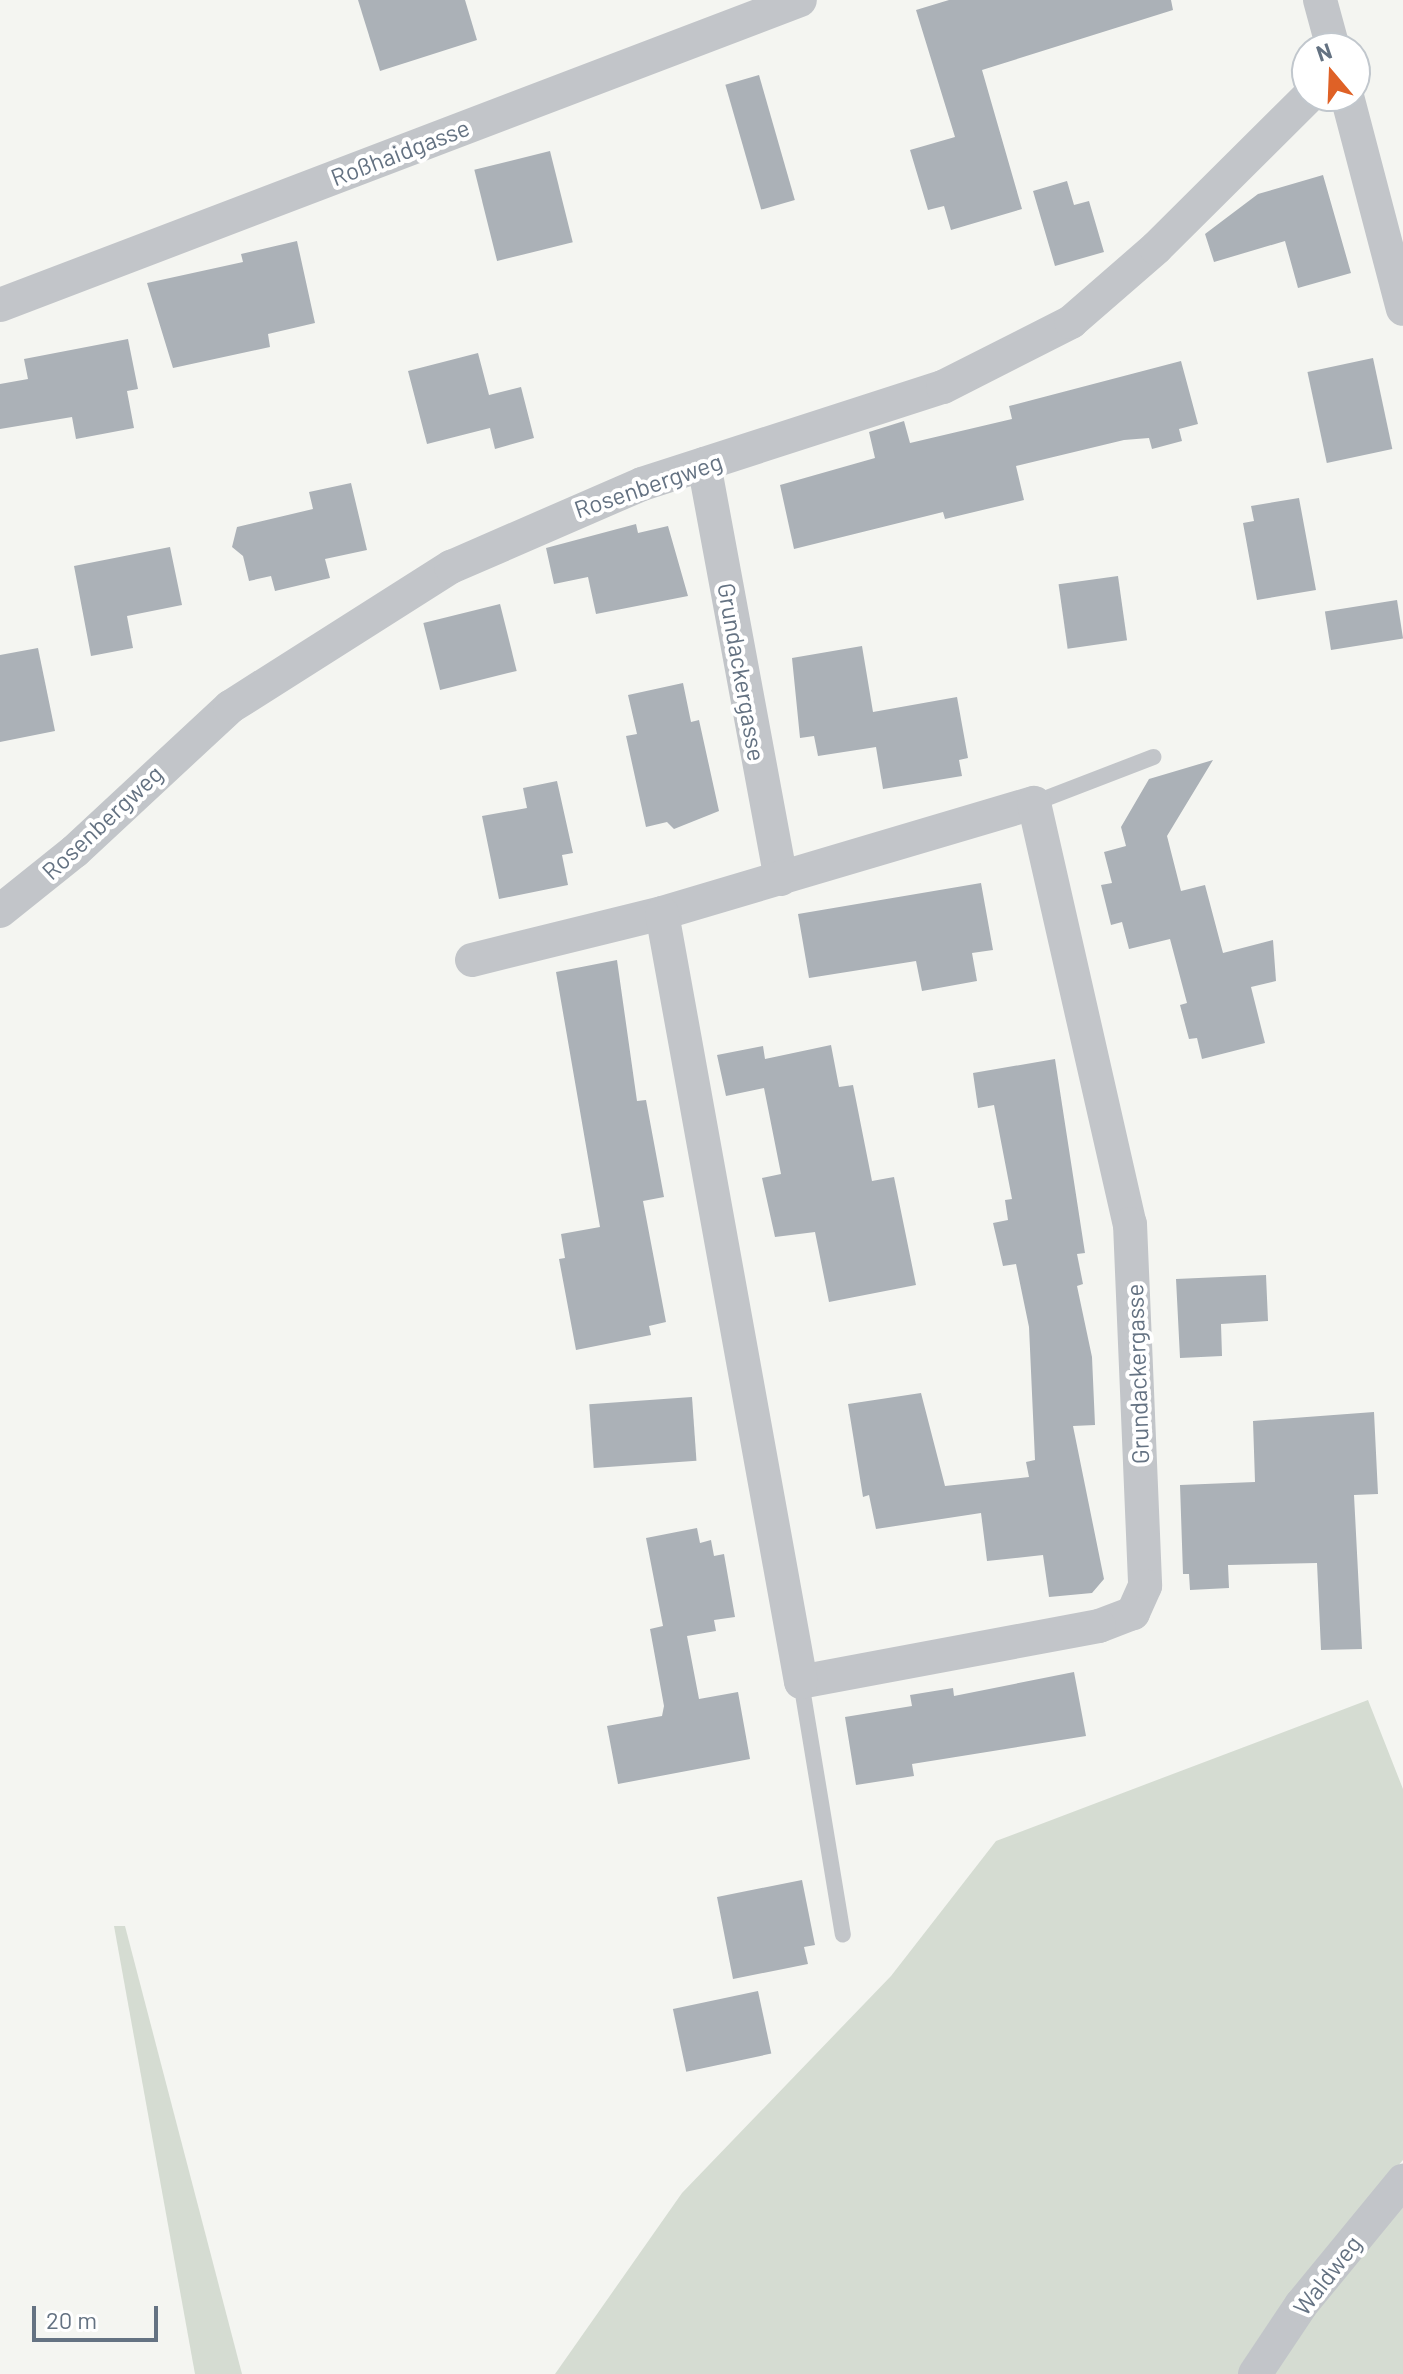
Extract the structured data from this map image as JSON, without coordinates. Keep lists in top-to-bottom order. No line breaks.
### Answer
{"streets":{"street":["Roßhaidgasse","Rosenbergweg","Grundackergasse","Waldweg"]},"crossings":[["Rosenbergweg","Grundackergasse"]],"scale_bar":"20 m","north":"top"}
